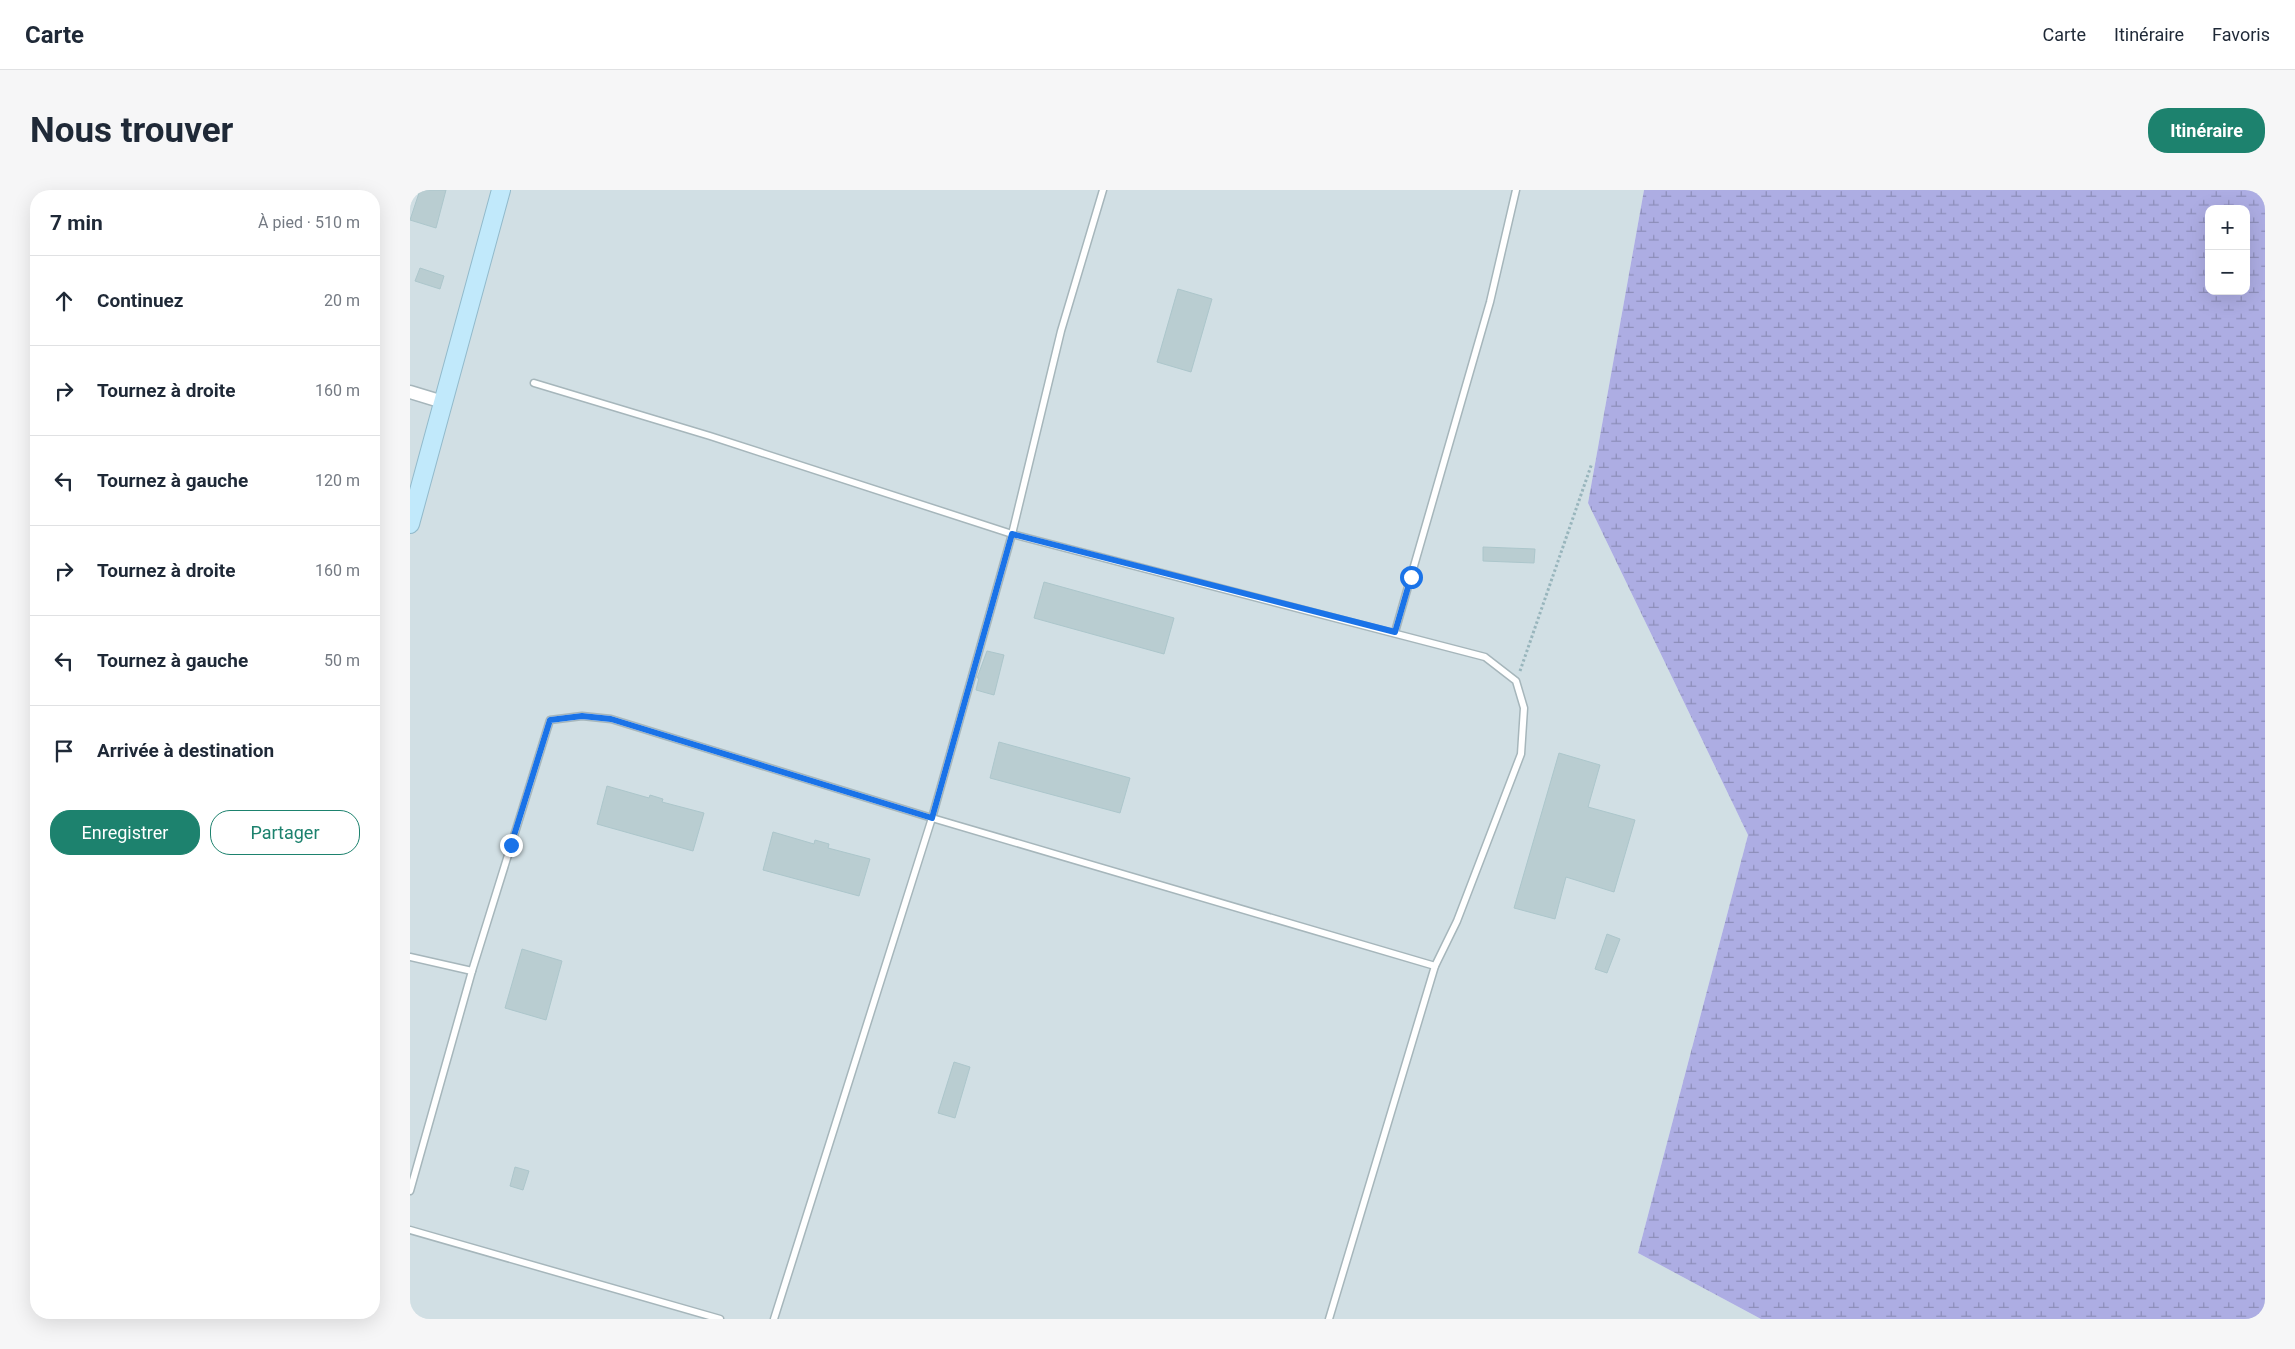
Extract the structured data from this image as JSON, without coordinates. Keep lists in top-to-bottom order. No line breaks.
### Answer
{"page":{"header":"Carte","nav":["Carte","Itinéraire","Favoris"],"buttons":["Itinéraire",["Enregistrer","Partager"]],"title":"Nous trouver","heading":["7 min","À pied · 510 m"],"map_buttons":["+","−"],"list":[["Continuez","20 m"],["Tournez à droite","160 m"],["Tournez à gauche","120 m"],["Tournez à droite","160 m"],["Tournez à gauche","50 m"],"Arrivée à destination"]}}
